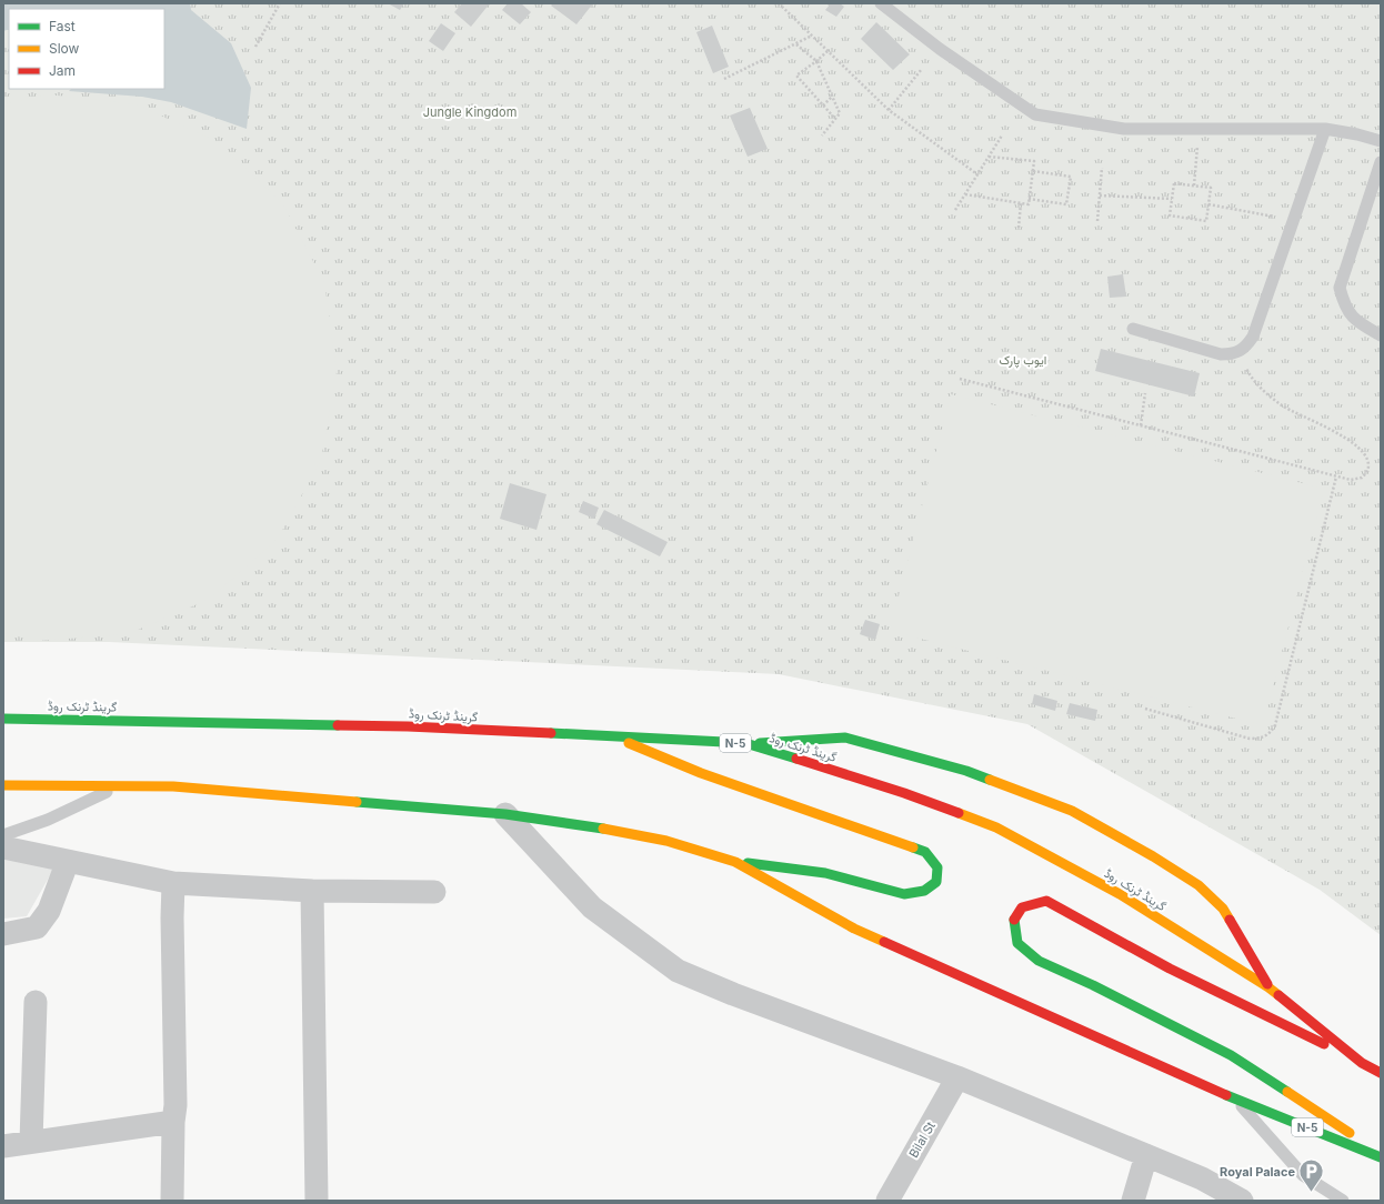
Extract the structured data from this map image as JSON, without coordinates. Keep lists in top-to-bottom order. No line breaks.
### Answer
{"streets":{"highway":["گرینڈ ٹرنک روڈ","N-5"],"street":["Bilal St"]},"parks":["Jungle Kingdom","ایوب پارک"],"places":{"parking":["Royal Palace"]},"legend":["Fast","Slow","Jam"]}
